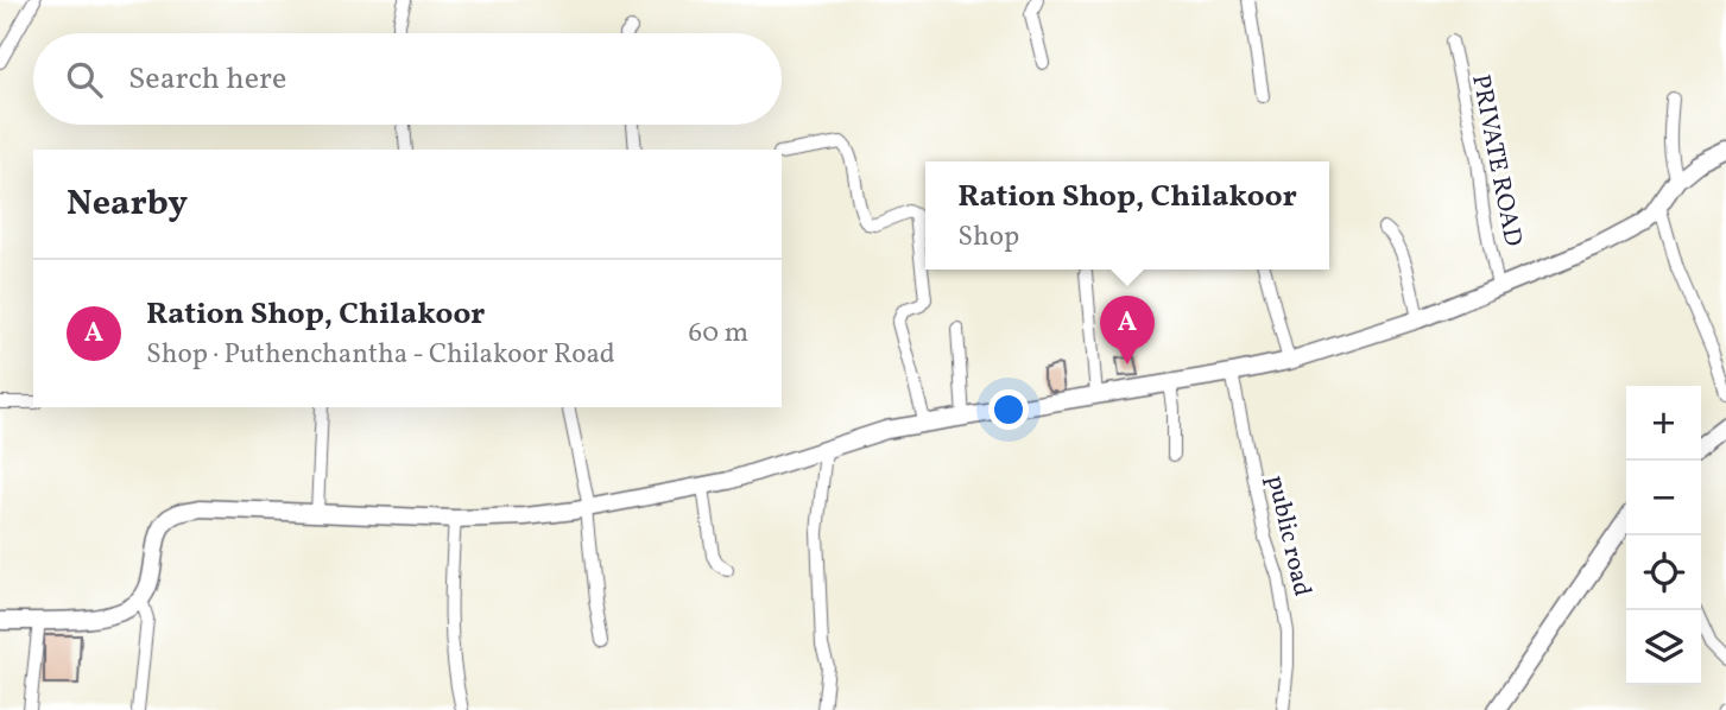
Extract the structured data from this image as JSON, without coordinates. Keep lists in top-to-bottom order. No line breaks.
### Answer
{"streets":{"street":["PRIVATE ROAD","public road"]},"page":{"search":"Search here","heading":"Nearby","popup":["Ration Shop, Chilakoor","Shop"],"list":[{"mark":"A","name":"Ration Shop, Chilakoor","note":"Shop · Puthenchantha - Chilakoor Road","value":"60 m"}],"pins":"A","map_buttons":["+","−"]}}
